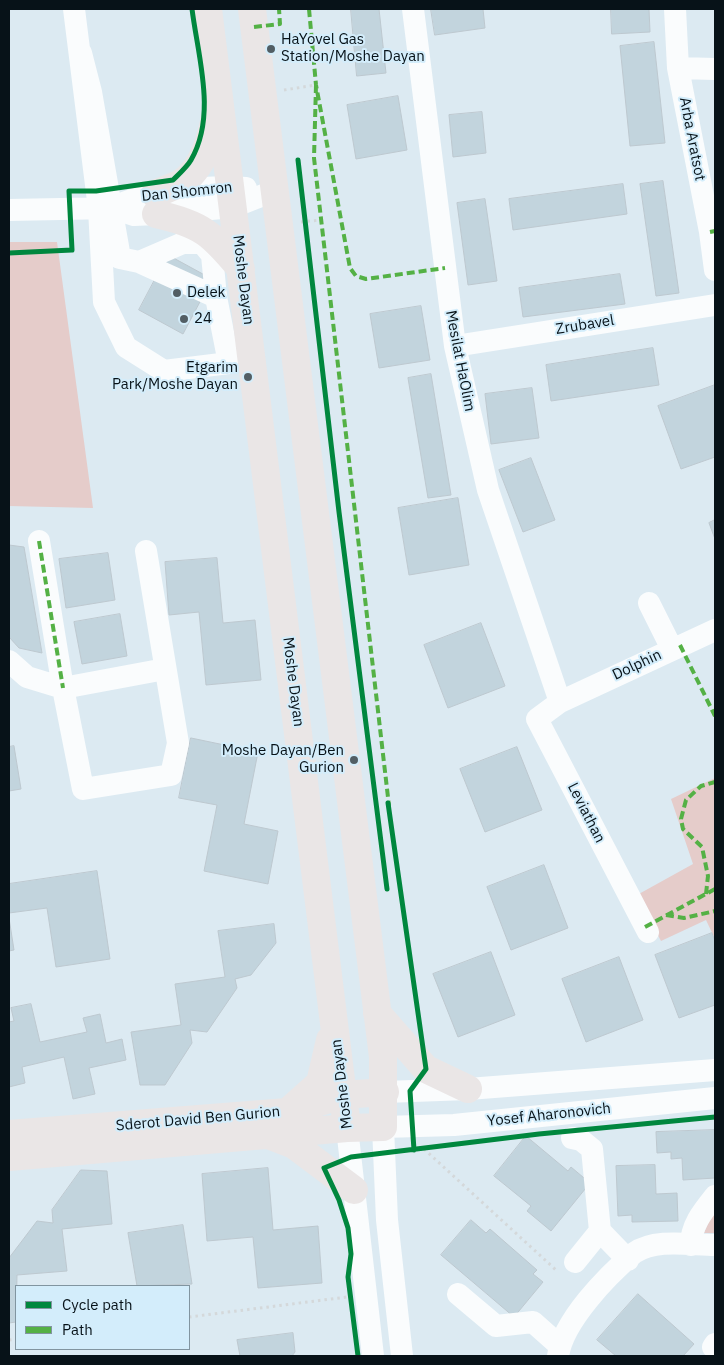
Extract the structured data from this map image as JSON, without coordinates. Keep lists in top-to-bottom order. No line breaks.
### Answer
{"streets":{"main road":["Moshe Dayan","Sderot David Ben Gurion"],"street":["Arba Aratsot","Dan Shomron","Zrubavel","Mesilat HaOlim","Dolphin","Leviathan","Yosef Aharonovich"]},"crossings":[["Dan Shomron","Moshe Dayan"],["Moshe Dayan","Sderot David Ben Gurion"],["Zrubavel","Mesilat HaOlim"],["Mesilat HaOlim","Dolphin"],["Mesilat HaOlim","Leviathan"],["Dolphin","Leviathan"],["Yosef Aharonovich","Sderot David Ben Gurion"]],"places":["HaYovel Gas Station/Moshe Dayan","Delek","24","Etgarim Park/Moshe Dayan","Moshe Dayan/Ben Gurion"],"legend":["Cycle path","Path"]}
